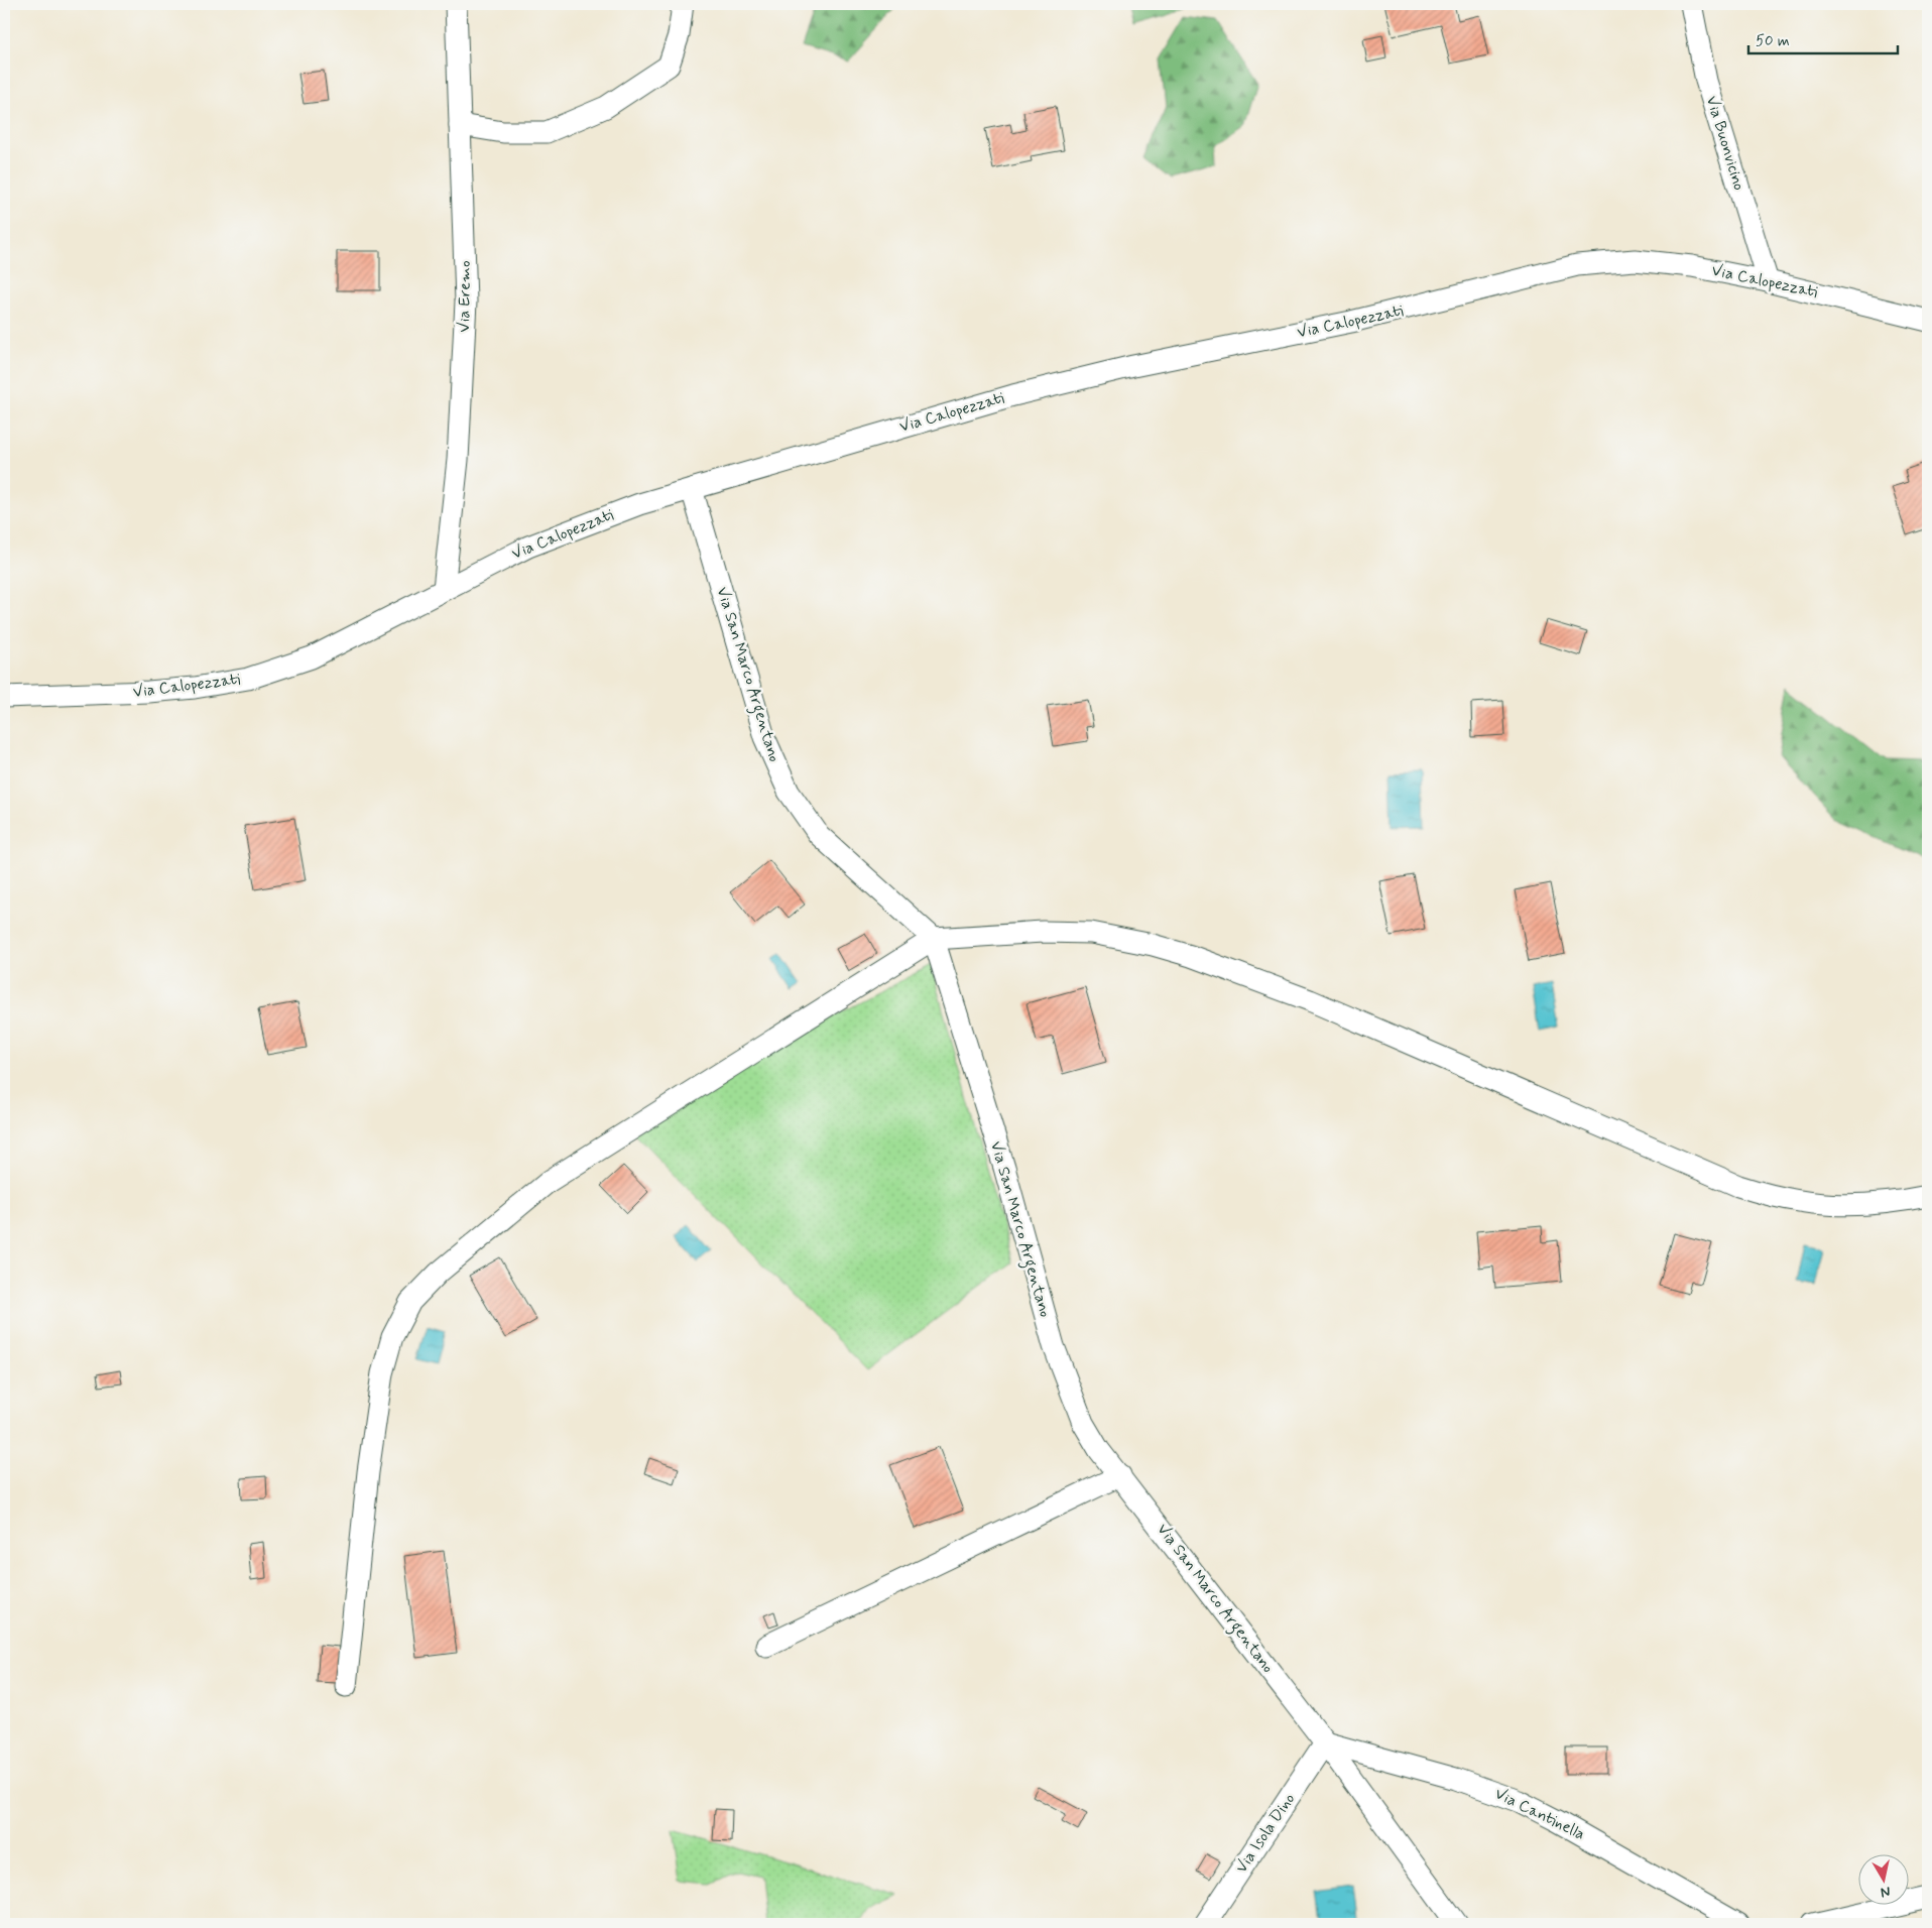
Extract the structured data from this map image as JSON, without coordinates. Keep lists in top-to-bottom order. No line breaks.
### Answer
{"streets":{"street":["Via Buonvicino","Via Calopezzati","Via Eremo","Via San Marco Argentano","Via Cantinella","Via Isola Dino"]},"crossings":[["Via Buonvicino","Via Calopezzati"],["Via Calopezzati","Via Eremo"],["Via Calopezzati","Via San Marco Argentano"],["Via San Marco Argentano","Via Cantinella"],["Via San Marco Argentano","Via Isola Dino"],["Via Cantinella","Via Isola Dino"]],"scale_bar":"50 m","north":"bottom"}
